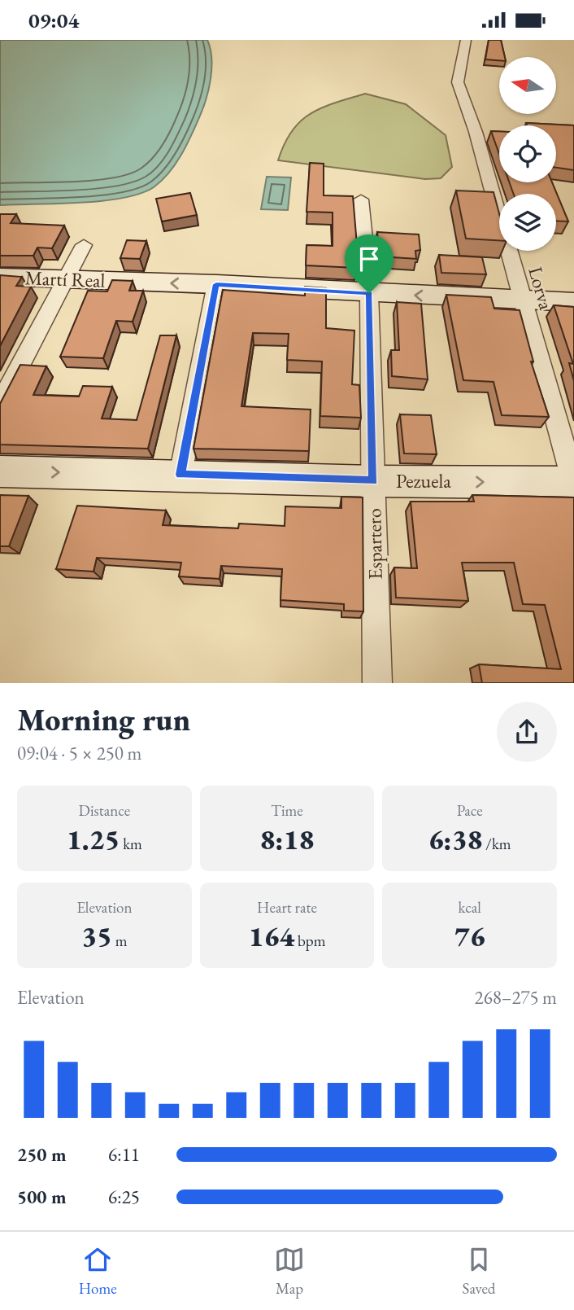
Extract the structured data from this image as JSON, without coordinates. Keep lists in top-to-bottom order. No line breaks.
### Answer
{"streets":{"main road":["Martí Real","Pezuela"],"street":["Lorva","Espartero"]},"crossings":[["Martí Real","Lorva"],["Martí Real","Espartero"],["Lorva","Pezuela"],["Pezuela","Espartero"]],"one_way":["Martí Real","Pezuela"],"north":"left","page":{"status":"09:04","heading":["Morning run","09:04 · 5 × 250 m"],"stats":[["Distance","1.25 km"],["Time","8:18"],["Pace","6:38 /km"],["Elevation","35 m"],["Heart rate","164 bpm"],["kcal","76"]],"chart":["Elevation","268–275 m"],"list":[{"name":"250 m","note":"6:11"},{"name":"500 m","note":"6:25"}],"tabs":["Home","Map","Saved"]}}
